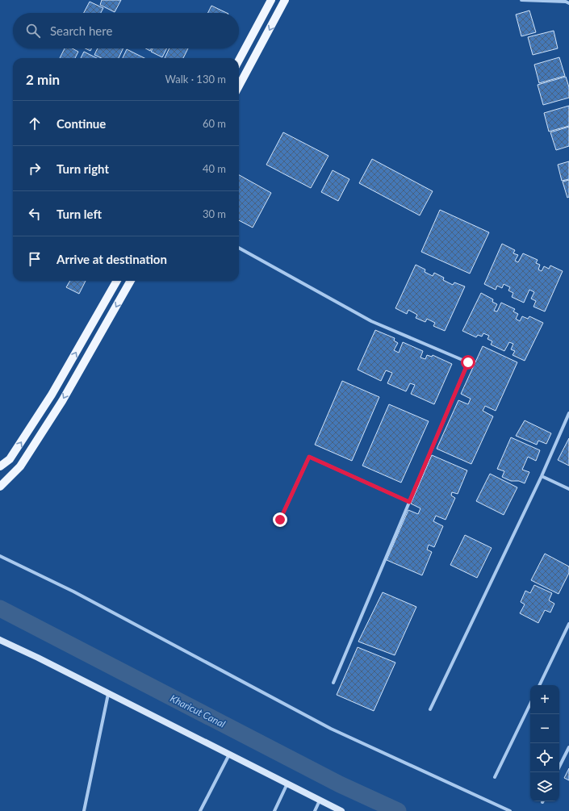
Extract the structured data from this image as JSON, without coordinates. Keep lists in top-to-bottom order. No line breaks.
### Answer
{"water":["Kharicut Canal"],"page":{"search":"Search here","heading":["2 min","Walk · 130 m"],"list":[["Continue","60 m"],["Turn right","40 m"],["Turn left","30 m"],"Arrive at destination"],"map_buttons":["+","−"]}}
